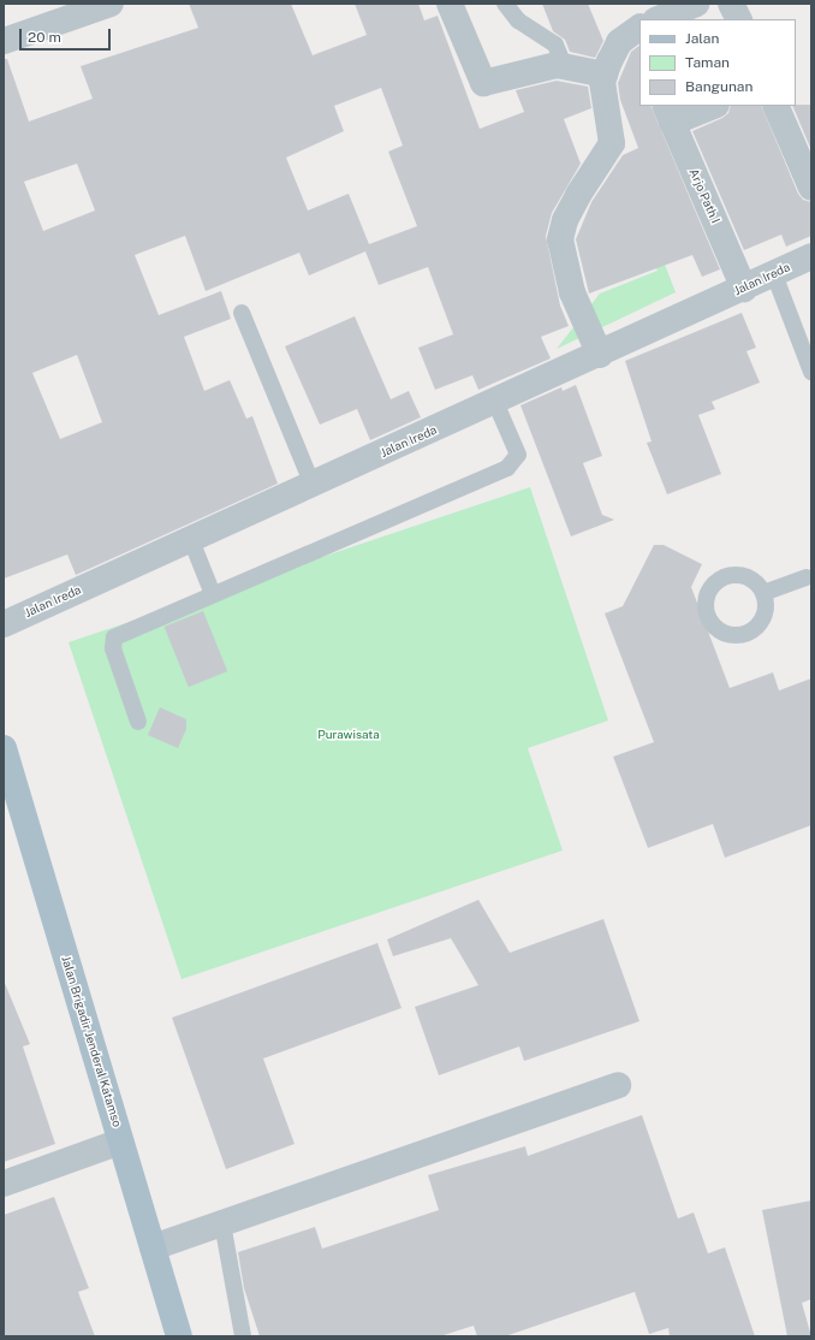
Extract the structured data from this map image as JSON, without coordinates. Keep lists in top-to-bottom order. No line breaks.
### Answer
{"streets":{"main road":["Jalan Brigadir Jenderal Katamso"],"street":["Arjo Path I","Jalan Ireda"]},"crossings":[["Arjo Path I","Jalan Ireda"]],"parks":["Purawisata"],"legend":["Jalan","Taman","Bangunan"],"scale_bar":"20 m"}
